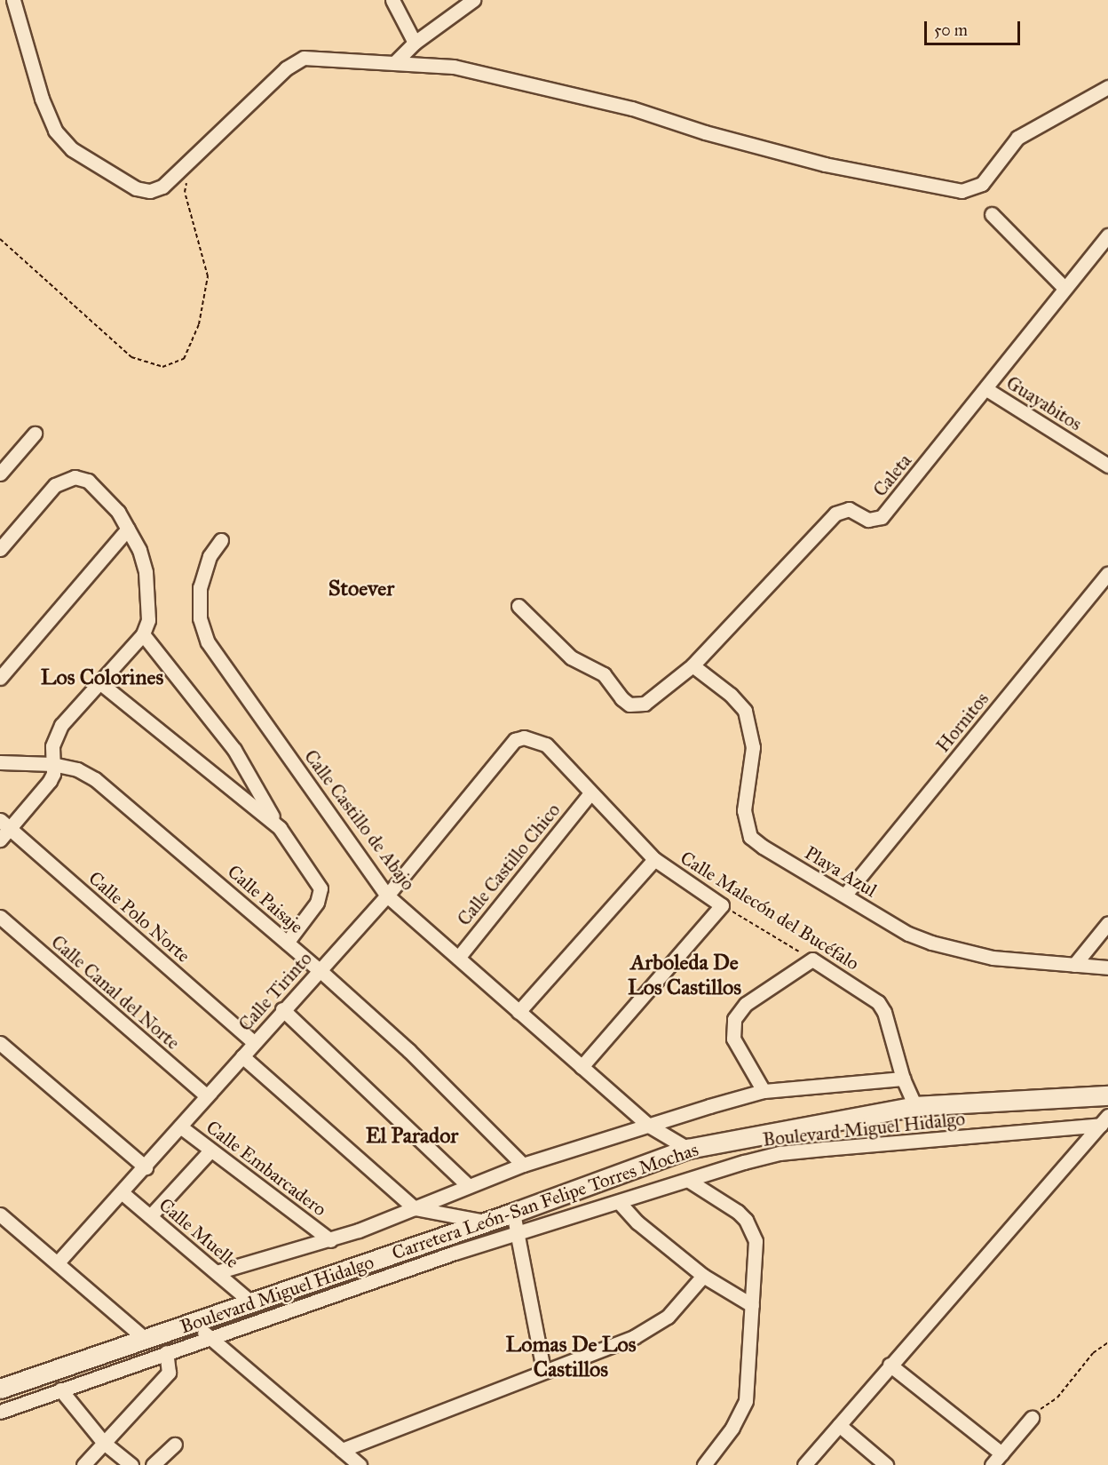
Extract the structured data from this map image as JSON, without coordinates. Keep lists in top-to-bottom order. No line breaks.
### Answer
{"streets":{"main road":["Carretera León-San Felipe Torres Mochas"],"street":["Guayabitos","Caleta","Hornitos","Calle Castillo de Abajo","Calle Castillo Chico","Playa Azul","Calle Paisaje","Calle Malecón del Bucéfalo","Calle Polo Norte","Calle Tirinto","Calle Canal del Norte","Boulevard Miguel Hidalgo","Calle Embarcadero","Calle Muelle"]},"crossings":[["Guayabitos","Caleta"],["Caleta","Playa Azul"],["Hornitos","Playa Azul"],["Calle Castillo de Abajo","Calle Castillo Chico"],["Calle Castillo de Abajo","Calle Tirinto"],["Calle Castillo de Abajo","Carretera León-San Felipe Torres Mochas"],["Calle Castillo Chico","Calle Malecón del Bucéfalo"],["Calle Paisaje","Calle Tirinto"],["Calle Malecón del Bucéfalo","Calle Tirinto"],["Calle Malecón del Bucéfalo","Carretera León-San Felipe Torres Mochas"],["Calle Polo Norte","Calle Tirinto"],["Calle Tirinto","Calle Canal del Norte"],["Calle Tirinto","Calle Embarcadero"],["Calle Tirinto","Calle Muelle"],["Carretera León-San Felipe Torres Mochas","Calle Muelle"]],"districts":["Stoever","Los Colorines","Arboleda De Los Castillos","El Parador","Lomas De Los Castillos"],"scale_bar":"50 m"}
